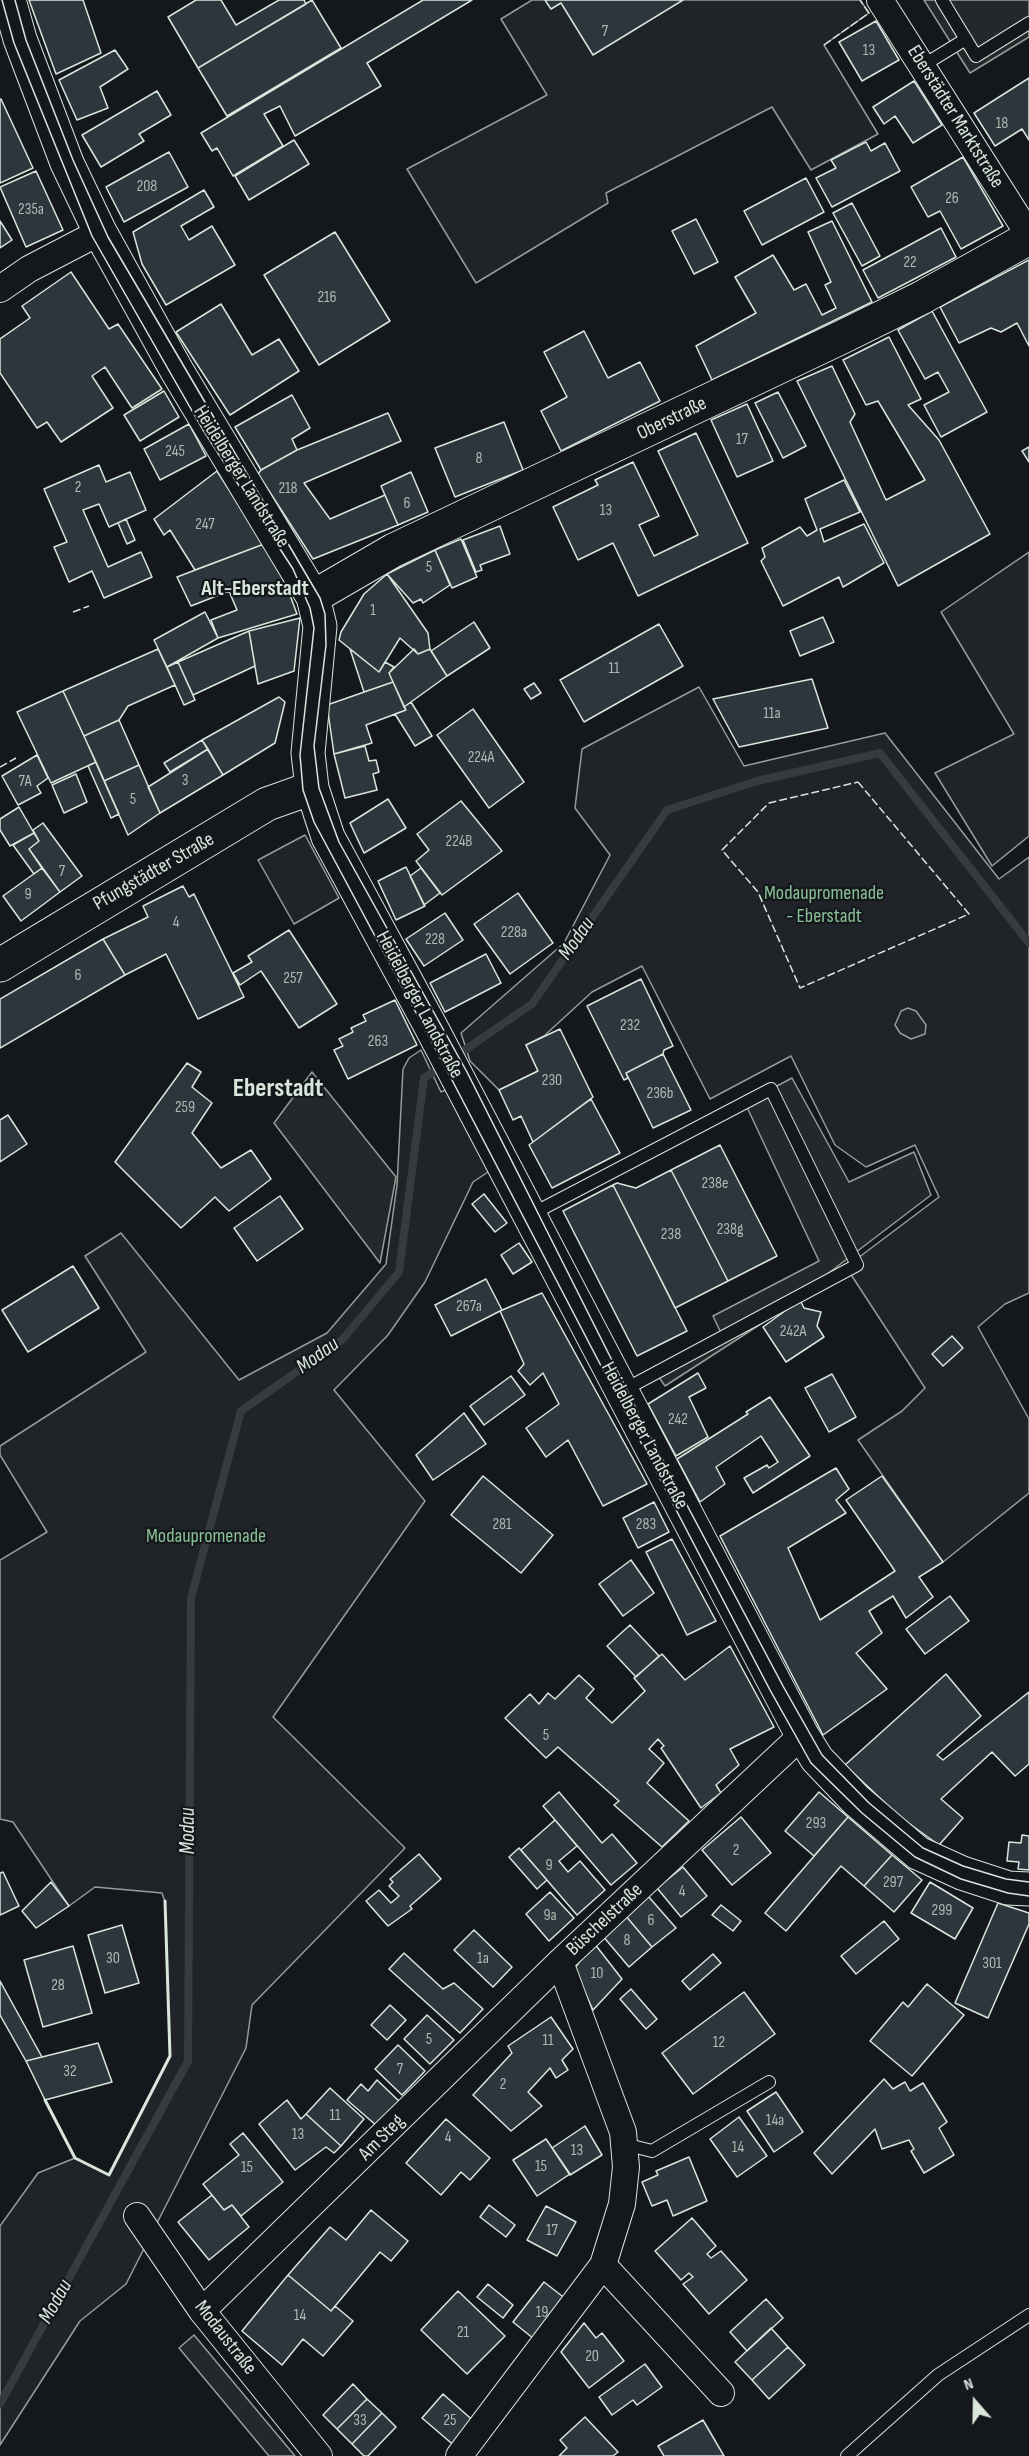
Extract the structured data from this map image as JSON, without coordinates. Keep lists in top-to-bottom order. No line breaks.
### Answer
{"streets":{"street":["Eberstädter Marktstraße","Oberstraße","Heidelberger Landstraße","Pfungstädter Straße","Büschelstraße","Am Steg","Modaustraße"]},"crossings":[["Eberstädter Marktstraße","Oberstraße"],["Oberstraße","Heidelberger Landstraße"],["Heidelberger Landstraße","Pfungstädter Straße"],["Heidelberger Landstraße","Büschelstraße"],["Büschelstraße","Am Steg"],["Am Steg","Modaustraße"]],"districts":["Alt-Eberstadt","Eberstadt"],"water":["Modau"],"parks":["Modaupromenade - Eberstadt","Modaupromenade"],"house_numbers":["7","13","18","208","26","235a","22","216","17","245","8","2","218","6","13","247","5","1","11","11a","224A","3","7A","5","224B","7","9","4","228a","228","6","257","232","263","230","236b","259","238e","238g","238","267a","242A","242","281","283","5","293","2","9","297","4","299","9a","6","8","30","1a","301","10","28","5","11","12","7","32","2","11","14a","13","4","14","13","15","15","17","19","14","21","20","33","25"],"north":"top"}
